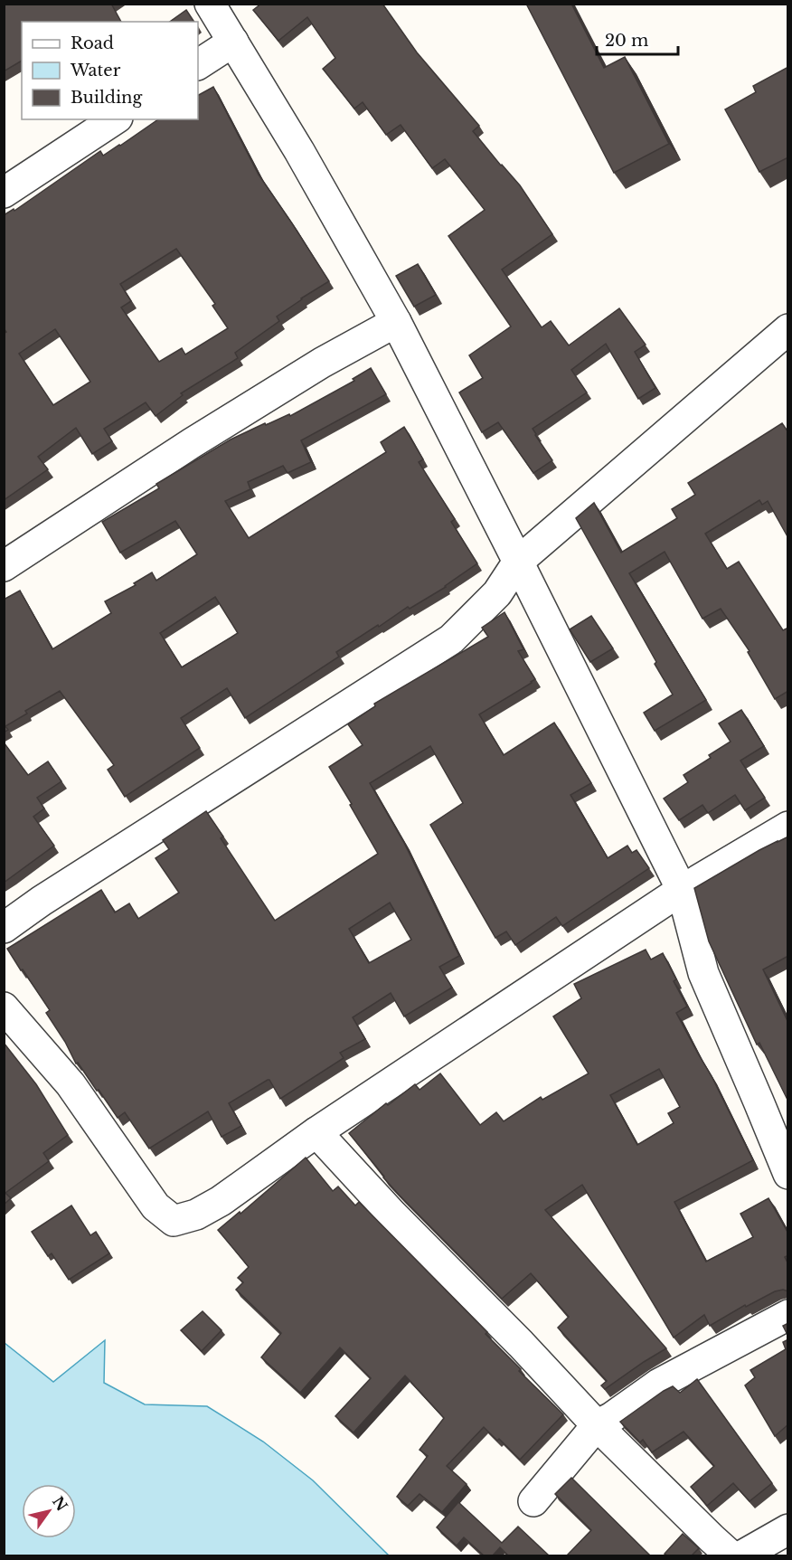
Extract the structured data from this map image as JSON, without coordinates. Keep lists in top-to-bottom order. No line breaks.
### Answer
{"legend":["Road","Water","Building"],"scale_bar":"20 m","north":"top right"}
